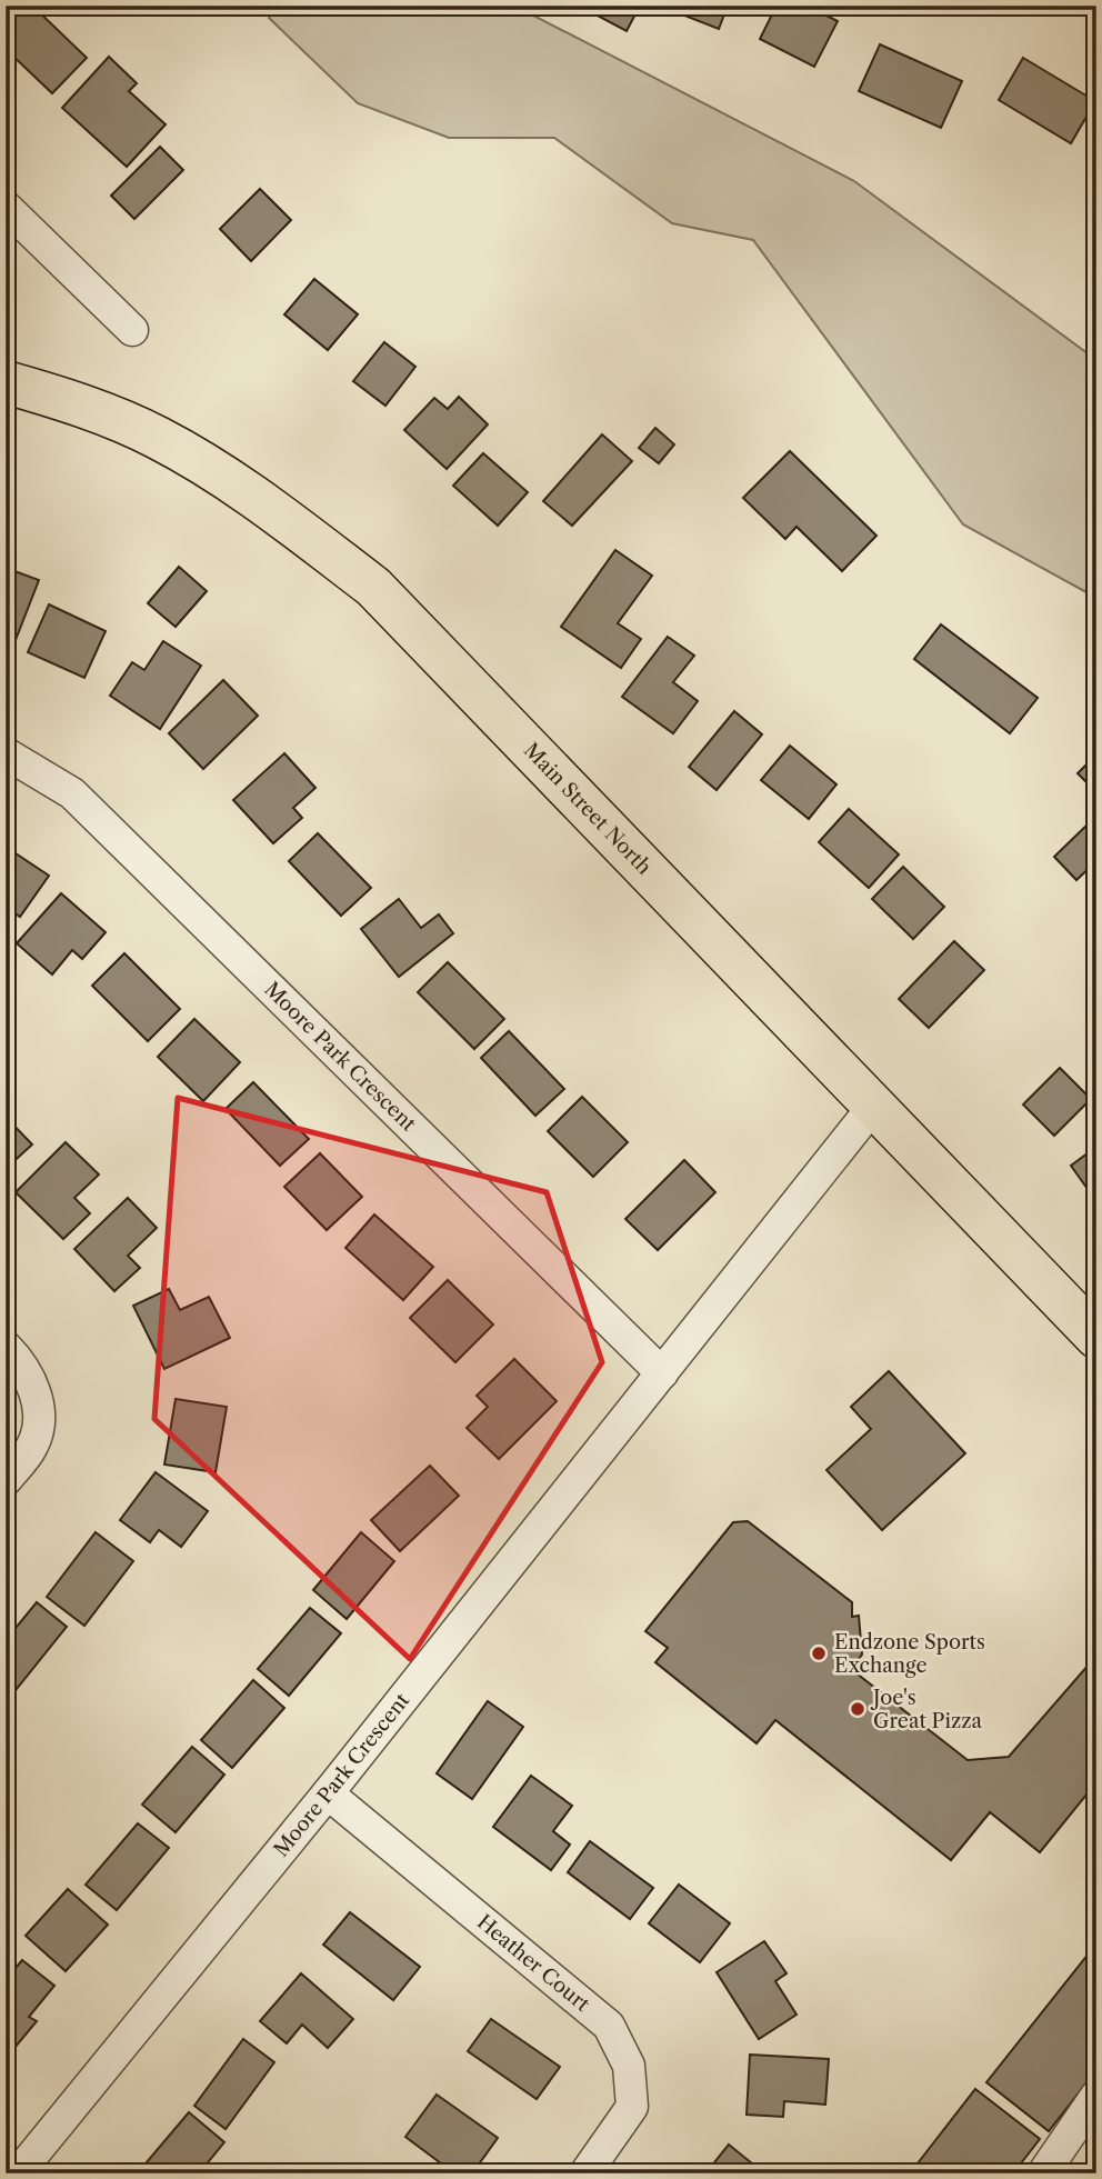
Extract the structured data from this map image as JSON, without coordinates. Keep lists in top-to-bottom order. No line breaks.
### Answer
{"streets":{"main road":["Main Street North"],"street":["Moore Park Crescent","Heather Court"]},"crossings":[["Main Street North","Moore Park Crescent"],["Moore Park Crescent","Heather Court"]],"places":["Endzone Sports Exchange","Joe's Great Pizza"]}
